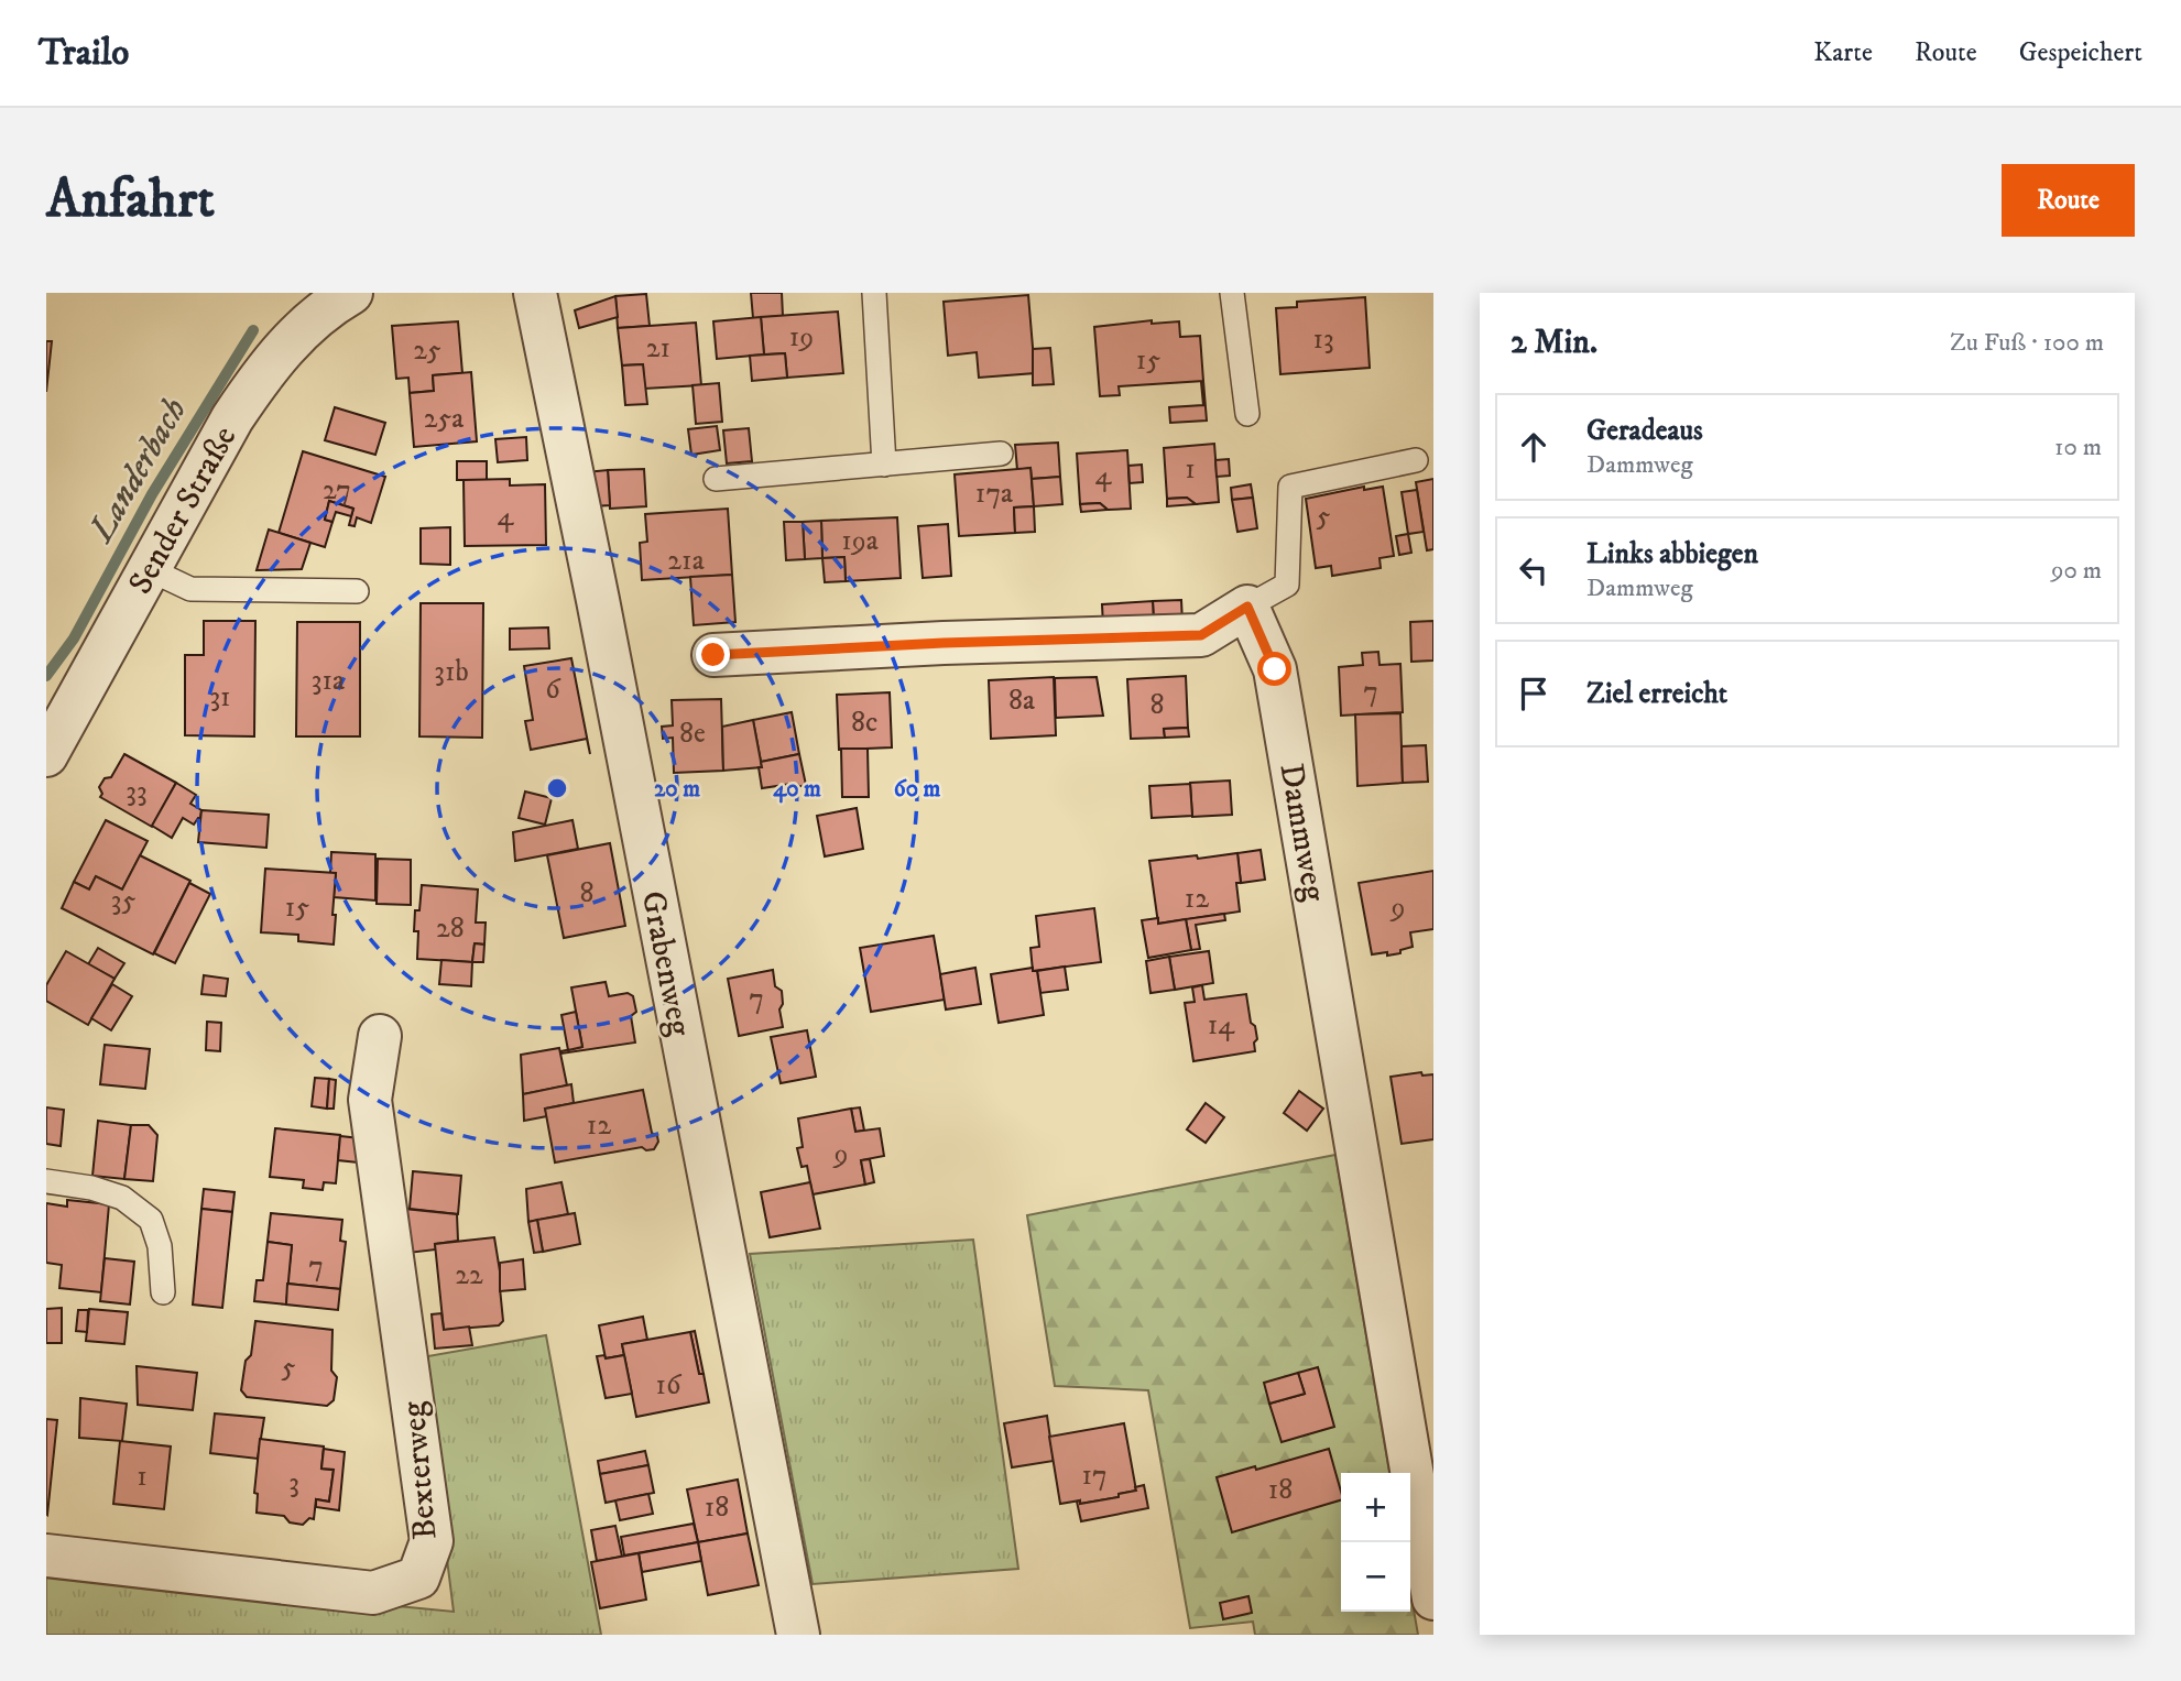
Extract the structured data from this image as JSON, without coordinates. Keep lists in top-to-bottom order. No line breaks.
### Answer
{"streets":{"street":["Sender Straße","Dammweg","Grabenweg","Bexterweg"]},"water":["Landerbach"],"house_numbers":["19","13","21","25","15","25a","1","4","27","17a","4","5","19a","21a","31b","31a","6","7","31","8a","8","8c","8e","33","8","12","35","15","9","28","7","14","12","9","7","22","5","16","17","1","3","18","18"],"page":{"header":"Trailo","nav":["Karte","Route","Gespeichert"],"buttons":"Route","title":"Anfahrt","heading":["2 Min.","Zu Fuß · 100 m"],"list":[["Geradeaus","Dammweg","10 m"],["Links abbiegen","Dammweg","90 m"],"Ziel erreicht"],"map_buttons":["+","−"]},"rings":["20 m","40 m","60 m"]}
